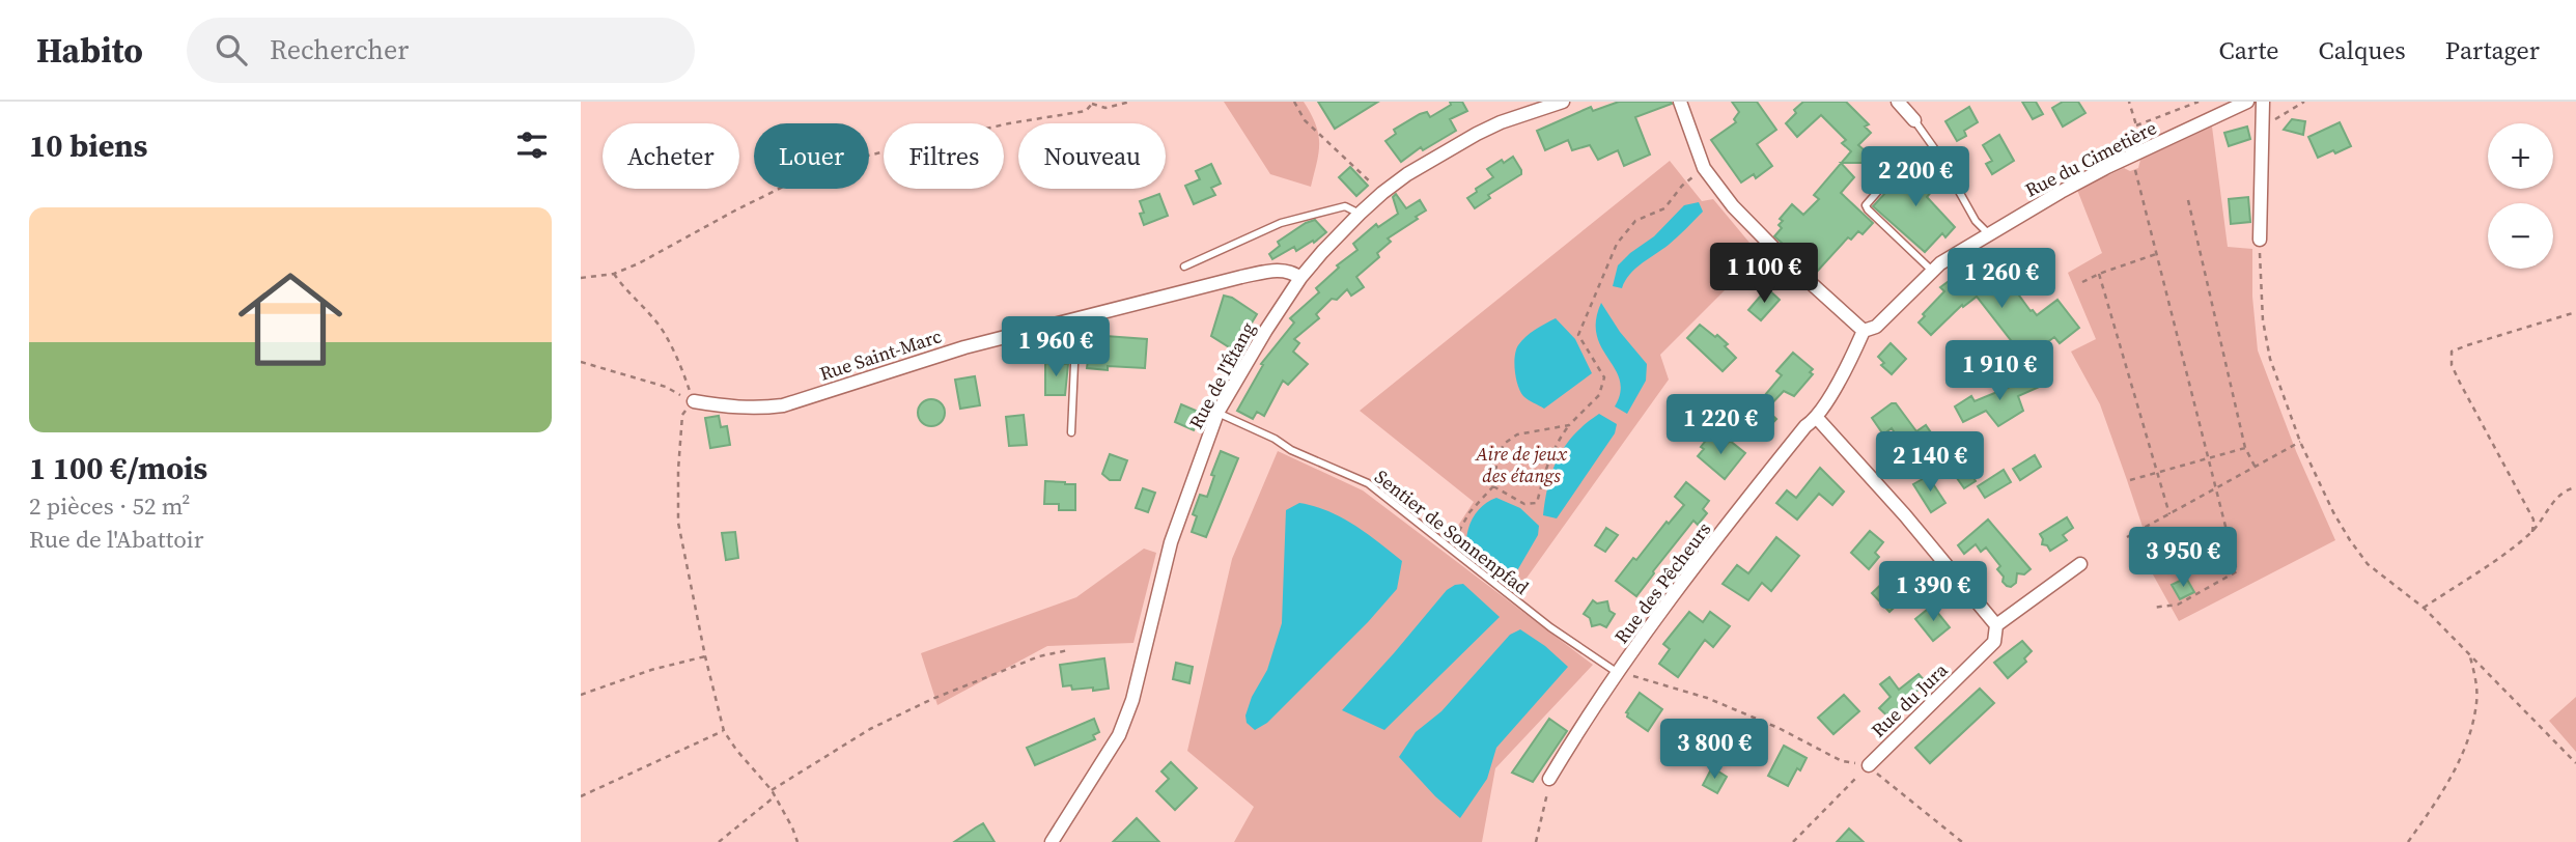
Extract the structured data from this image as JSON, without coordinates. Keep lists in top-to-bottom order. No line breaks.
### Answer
{"streets":{"street":["Rue du Cimetière","Rue Saint-Marc","Rue de l'Étang","Rue des Pêcheurs","Rue du Jura"],"lane":["Sentier de Sonnenpfad"]},"crossings":[["Rue du Cimetière","Rue des Pêcheurs"],["Rue Saint-Marc","Rue de l'Étang"],["Rue de l'Étang","Sentier de Sonnenpfad"],["Sentier de Sonnenpfad","Rue des Pêcheurs"]],"parks":["Aire de jeux des étangs"],"page":{"header":"Habito","search":"Rechercher","nav":["Carte","Calques","Partager"],"heading":"10 biens","map_buttons":["+","−"],"chip":["Acheter","Louer","Filtres","Nouveau"],"price":["2 200 €","1 100 €","1 260 €","1 960 €","1 910 €","1 220 €","2 140 €","3 950 €","1 390 €","3 800 €"],"list":[{"name":"1 100 €/mois","note":"2 pièces · 52 m² · Rue de l'Abattoir"}]}}
